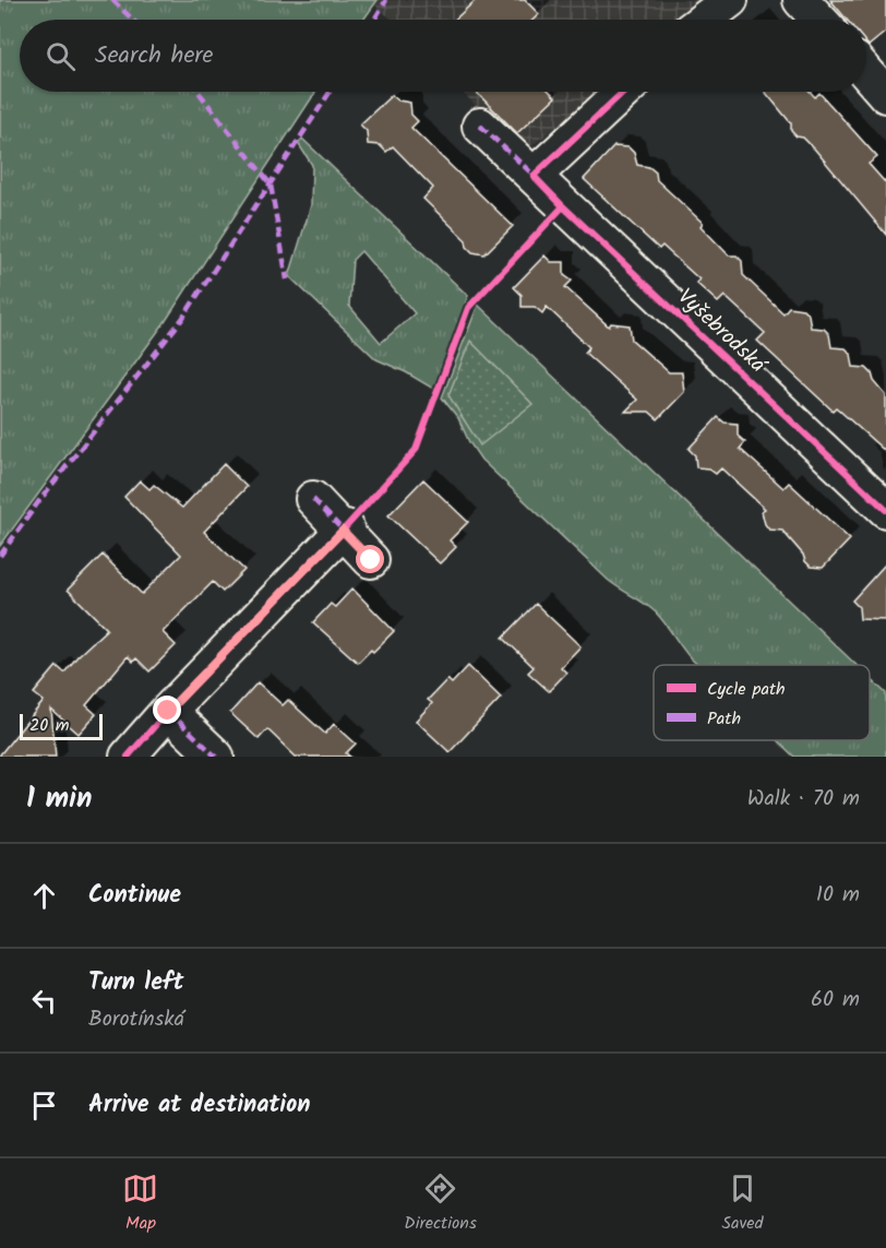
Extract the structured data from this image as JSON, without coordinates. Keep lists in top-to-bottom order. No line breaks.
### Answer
{"streets":{"street":["Vyšebrodská"]},"legend":["Cycle path","Path"],"scale_bar":"20 m","page":{"search":"Search here","scale":"20 m","heading":["1 min","Walk · 70 m"],"list":[["Continue","10 m"],["Turn left","Borotínská","60 m"],"Arrive at destination"],"nav":["Map","Directions","Saved"]}}
